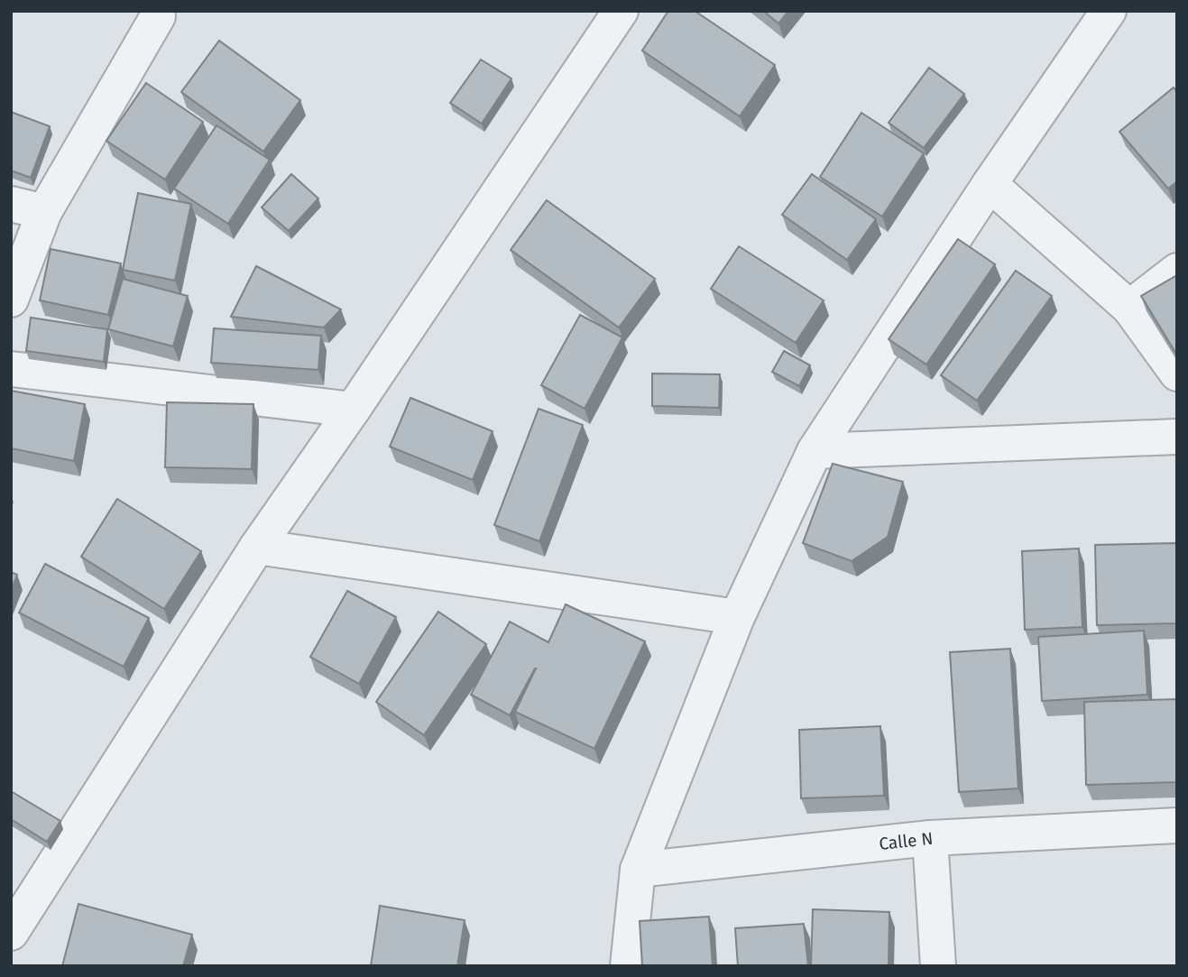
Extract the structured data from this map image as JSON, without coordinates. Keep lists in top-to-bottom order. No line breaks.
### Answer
{"streets":{"street":["Calle N"]}}
